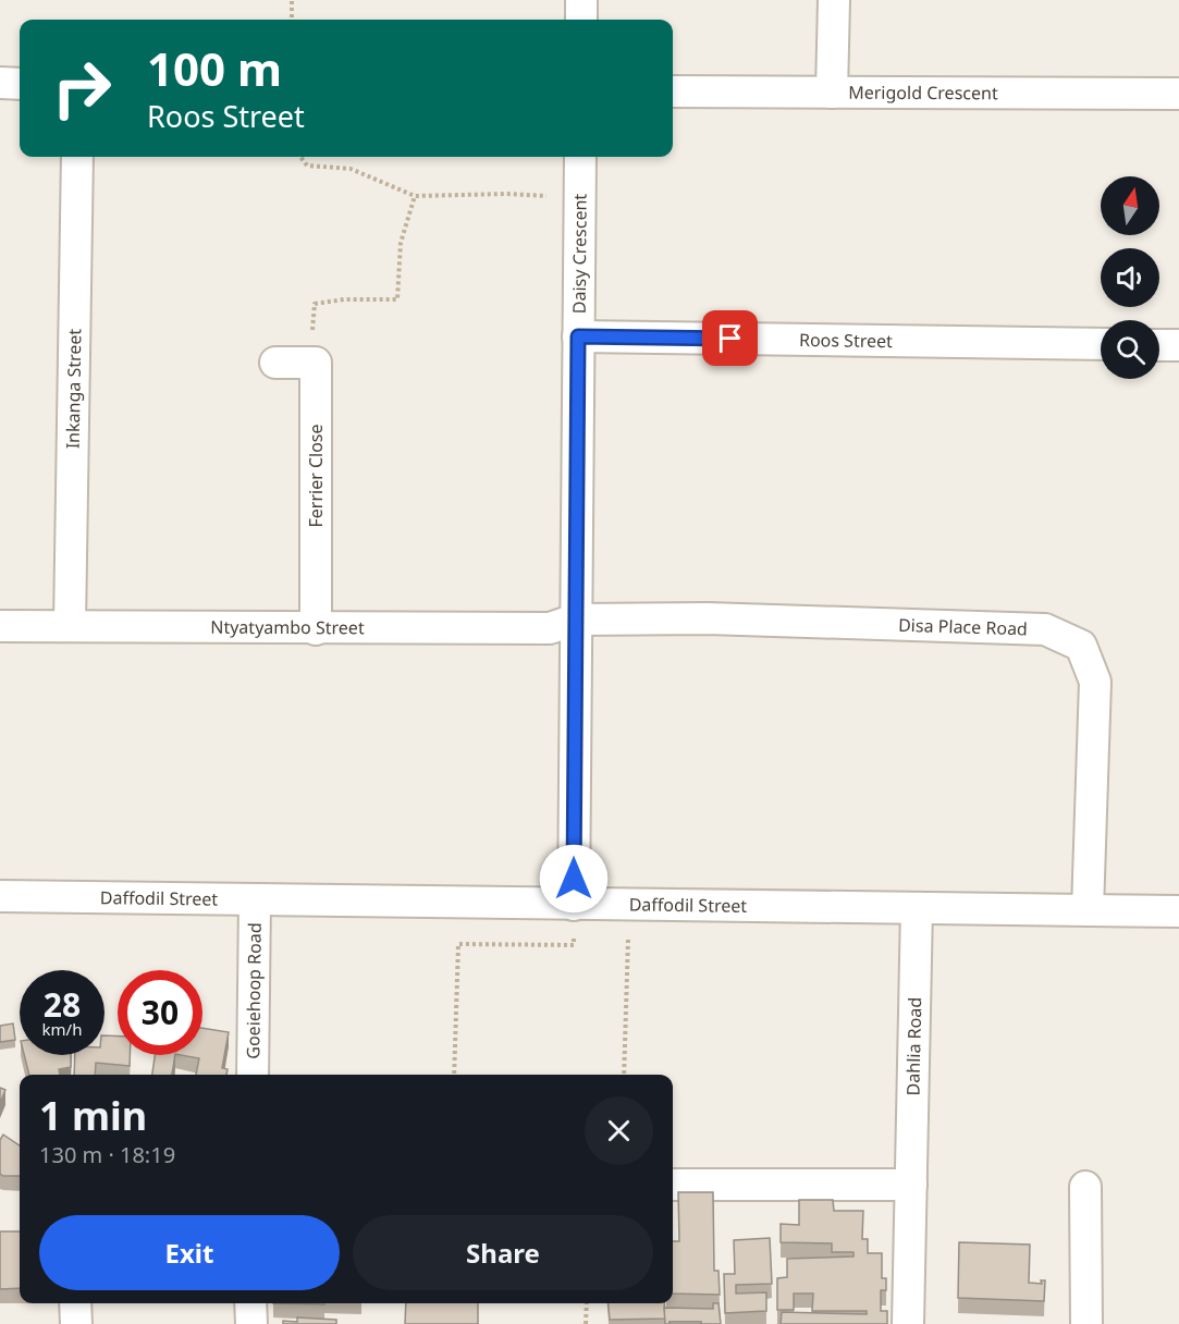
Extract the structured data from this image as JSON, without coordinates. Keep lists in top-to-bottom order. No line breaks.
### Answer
{"streets":{"street":["Merigold Crescent","Daisy Crescent","Roos Street","Inkanga Street","Ferrier Close","Disa Place Road","Ntyatyambo Street","Daffodil Street","Goeiehoop Road","Dahlia Road"]},"crossings":[["Daisy Crescent","Roos Street"],["Daisy Crescent","Disa Place Road"],["Daisy Crescent","Ntyatyambo Street"],["Daisy Crescent","Daffodil Street"],["Inkanga Street","Ntyatyambo Street"],["Ferrier Close","Ntyatyambo Street"],["Disa Place Road","Ntyatyambo Street"],["Disa Place Road","Daffodil Street"],["Daffodil Street","Goeiehoop Road"],["Daffodil Street","Dahlia Road"]],"north":"top","page":{"turn":["100 m","Roos Street"],"speed":"28 km/h","limit":"30","heading":["1 min","130 m · 18:19"],"buttons":["Exit","Share"]}}
